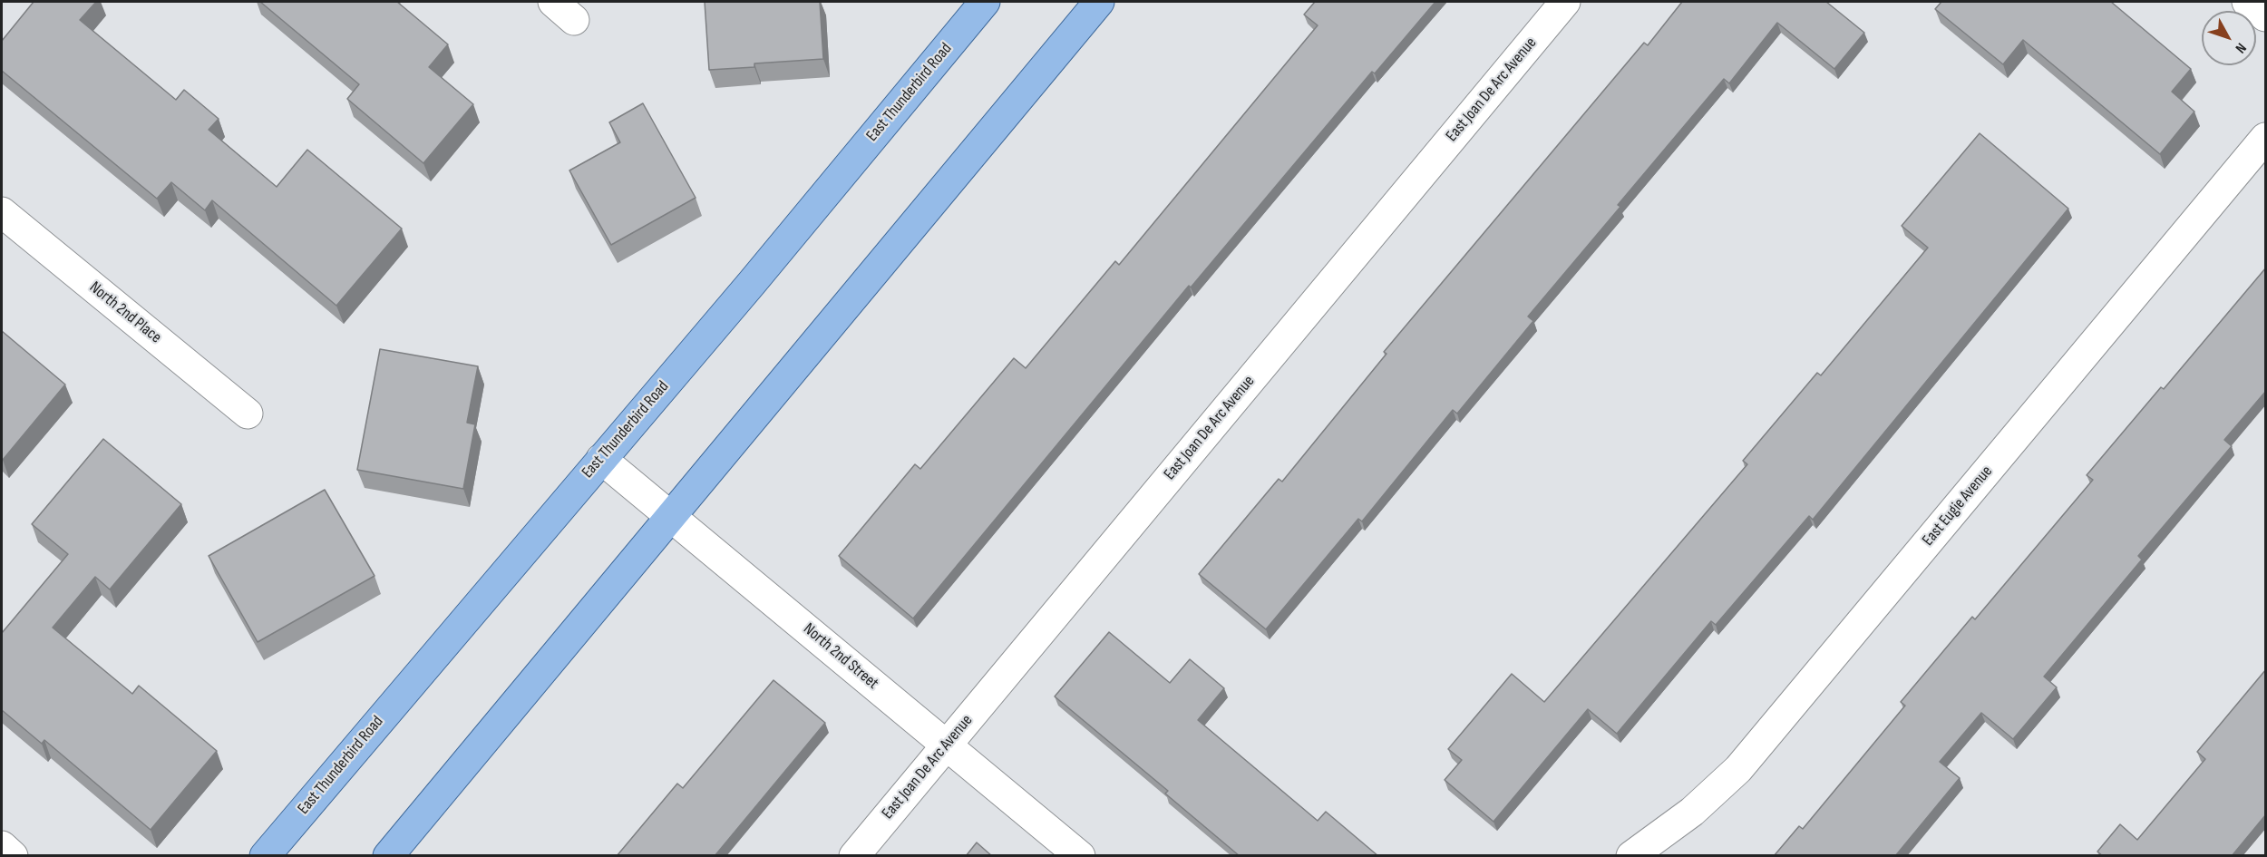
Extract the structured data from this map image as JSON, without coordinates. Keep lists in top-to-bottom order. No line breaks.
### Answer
{"streets":{"main road":["East Thunderbird Road"],"street":["East Joan De Arc Avenue","North 2nd Place","East Eugie Avenue","North 2nd Street"]},"crossings":[["East Joan De Arc Avenue","North 2nd Street"],["East Thunderbird Road","North 2nd Street"]],"north":"bottom right"}
